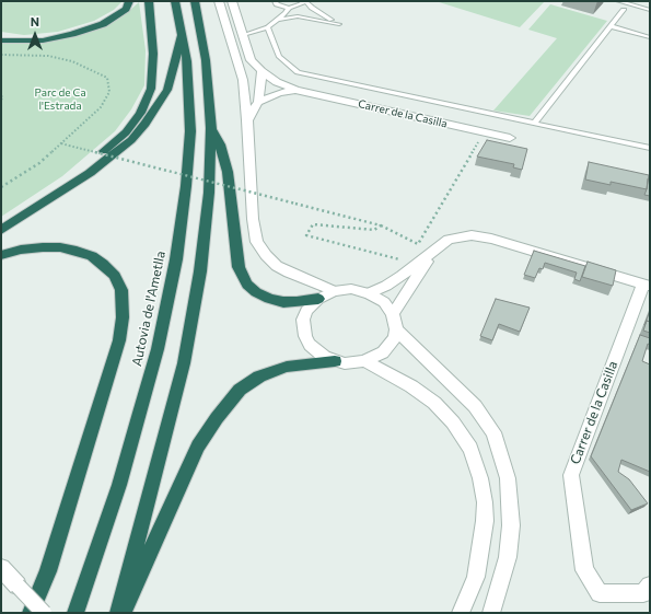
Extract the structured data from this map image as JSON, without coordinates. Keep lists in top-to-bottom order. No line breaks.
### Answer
{"streets":{"highway":["Autovia de l'Ametlla"],"street":["Carrer de la Casilla"]},"parks":["Parc de Ca l'Estrada"],"north":"top"}
